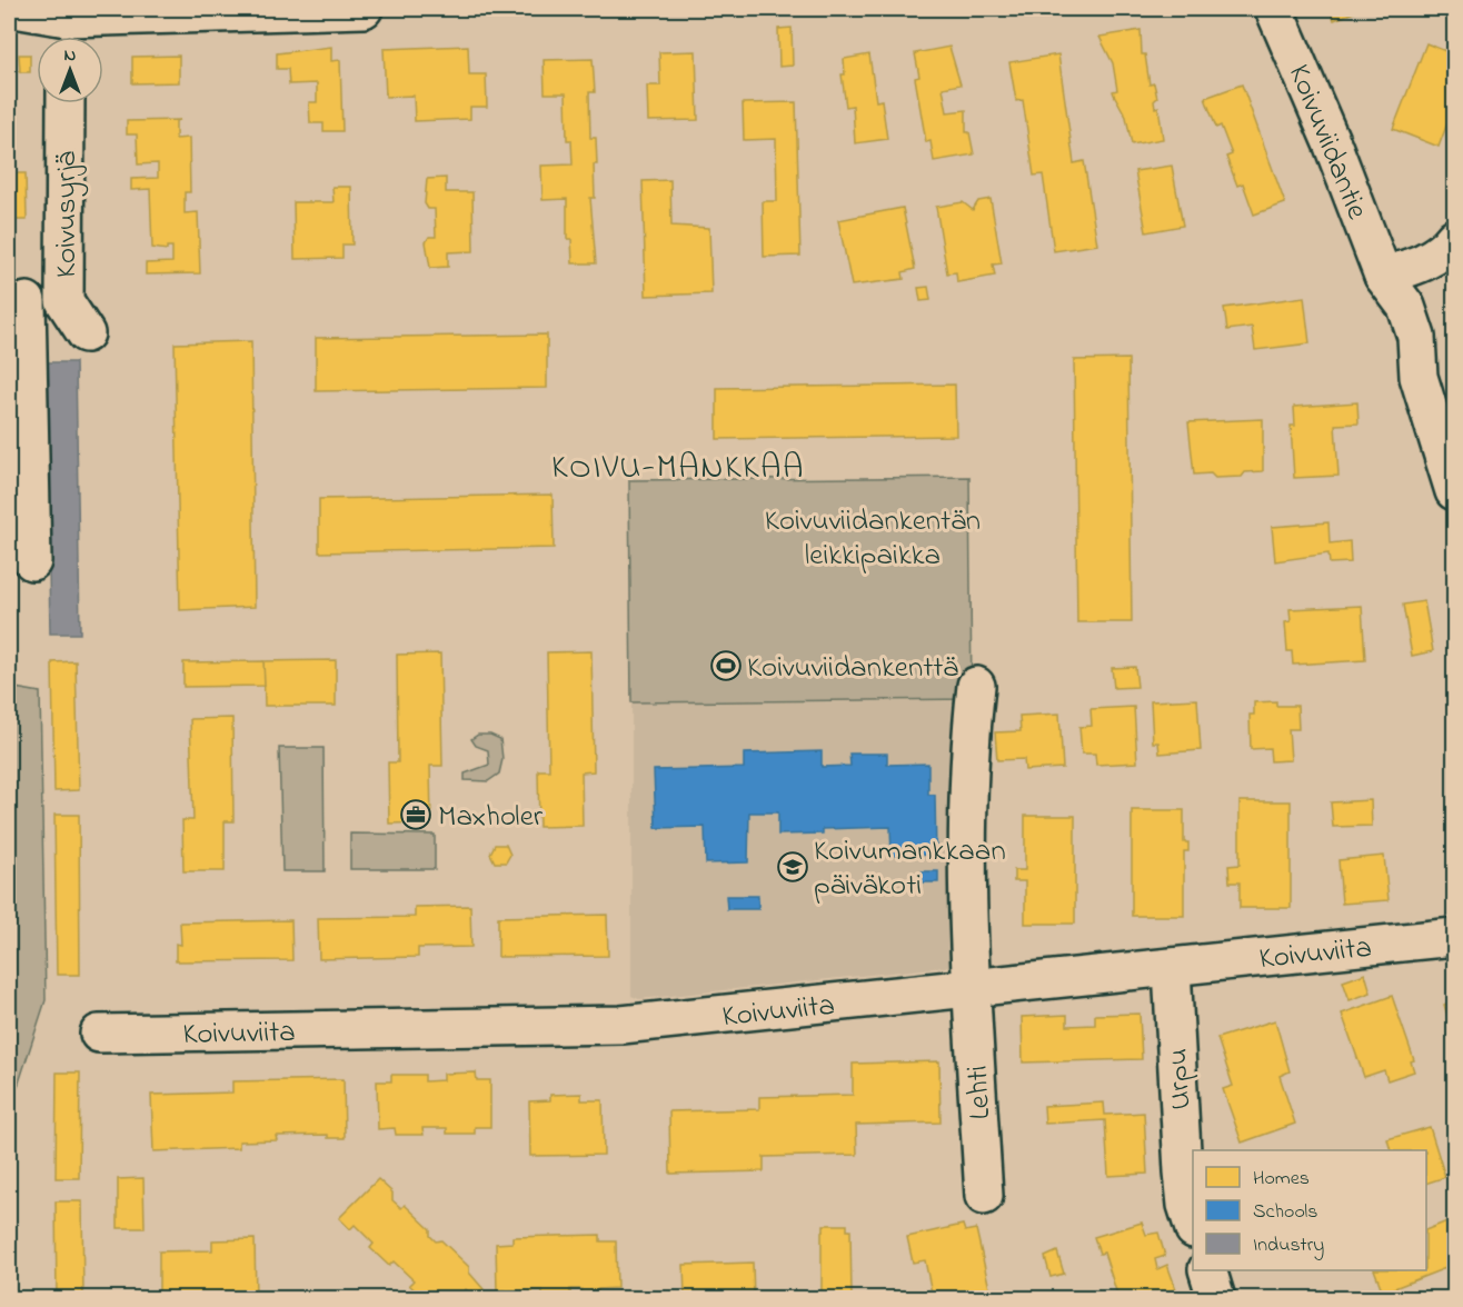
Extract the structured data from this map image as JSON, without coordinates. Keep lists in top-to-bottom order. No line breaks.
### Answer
{"streets":{"street":["Koivuviidantie","Koivusyrjä","Koivuviita","Urpu","Lehti"]},"crossings":[["Koivuviita","Urpu"],["Koivuviita","Lehti"]],"districts":["KOIVU-MANKKAA"],"parks":["Koivuviidankentän leikkipaikka"],"places":{"sports":["Koivuviidankenttä"],"office":["Maxholer"],"school or university":["Koivumankkaan päiväkoti"]},"legend":["Homes","Schools","Industry"],"north":"top"}
